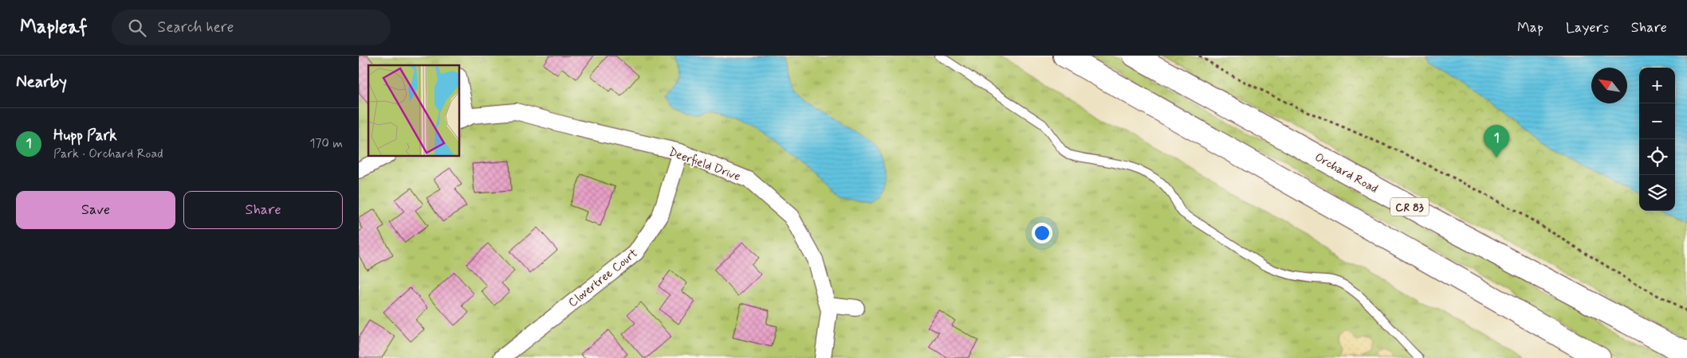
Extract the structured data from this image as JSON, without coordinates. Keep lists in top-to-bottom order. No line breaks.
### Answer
{"streets":{"main road":["Orchard Road","CR 83"],"street":["Deerfield Drive","Clovertree Court"]},"crossings":[["Deerfield Drive","Clovertree Court"]],"north":"top left","page":{"header":"Mapleaf","search":"Search here","nav":["Map","Layers","Share"],"heading":"Nearby","map_buttons":["+","−"],"list":[{"mark":"1","name":"Hupp Park","note":"Park · Orchard Road","value":"170 m"}],"pins":"1","buttons":["Save","Share"]}}
